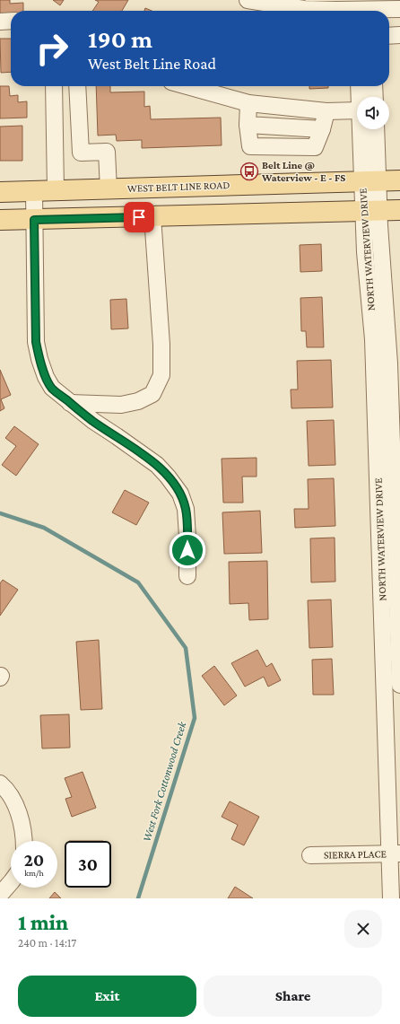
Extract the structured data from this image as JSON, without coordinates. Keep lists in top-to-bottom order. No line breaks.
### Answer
{"streets":{"main road":["WEST BELT LINE ROAD"],"street":["NORTH WATERVIEW DRIVE","SIERRA PLACE"]},"crossings":[["WEST BELT LINE ROAD","NORTH WATERVIEW DRIVE"],["NORTH WATERVIEW DRIVE","SIERRA PLACE"]],"water":["West Fork Cottonwood Creek"],"places":{"bus stop":["Belt Line @ Waterview - E - FS"]},"page":{"turn":["190 m","West Belt Line Road"],"speed":"20 km/h","limit":"30","heading":["1 min","240 m · 14:17"],"buttons":["Exit","Share"]}}
